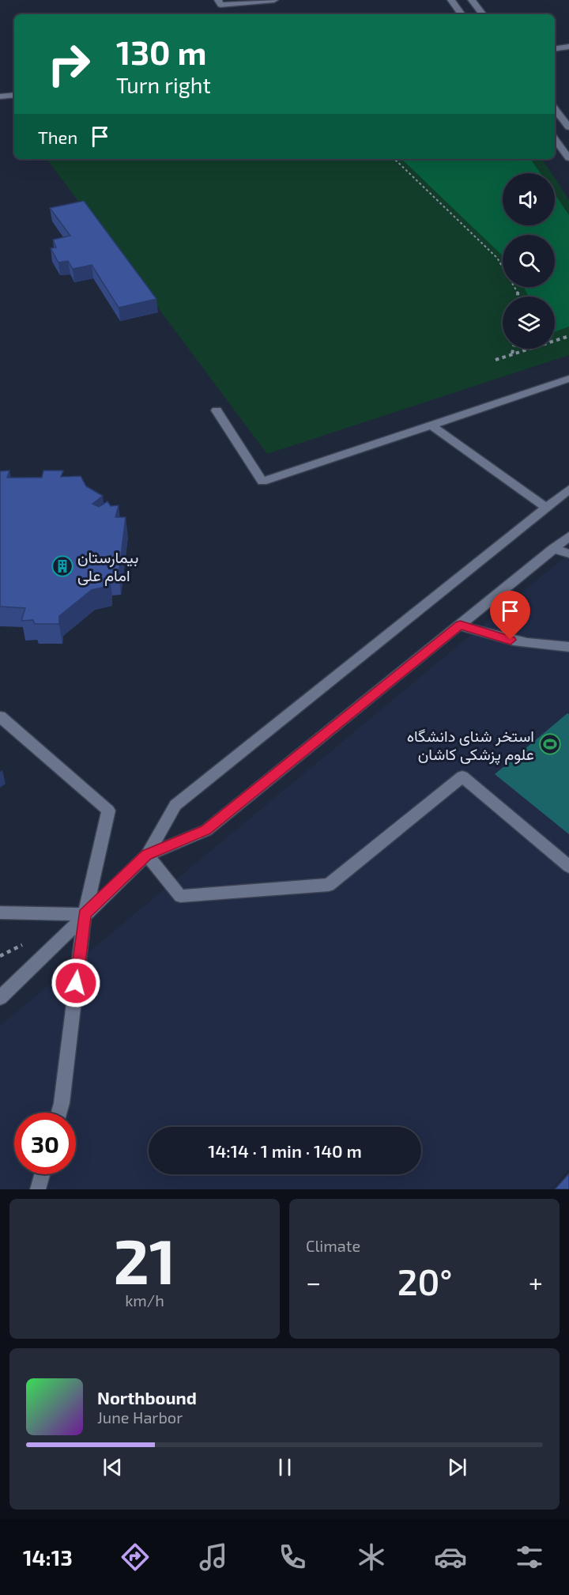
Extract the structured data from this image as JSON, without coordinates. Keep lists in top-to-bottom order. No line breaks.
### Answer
{"places":{"building":["بیمارستان امام علی"],"sports":["استخر شنای دانشگاه علوم پزشکی کاشان"]},"page":{"turn":["130 m","Turn right"],"then":"Then","limit":"30","trip":"14:14 · 1 min · 140 m","tile":[["21","km/h"],"Climate"],"heat":["−","20°","+"],"song":["Northbound","June Harbor"],"tabs":"14:13"}}
